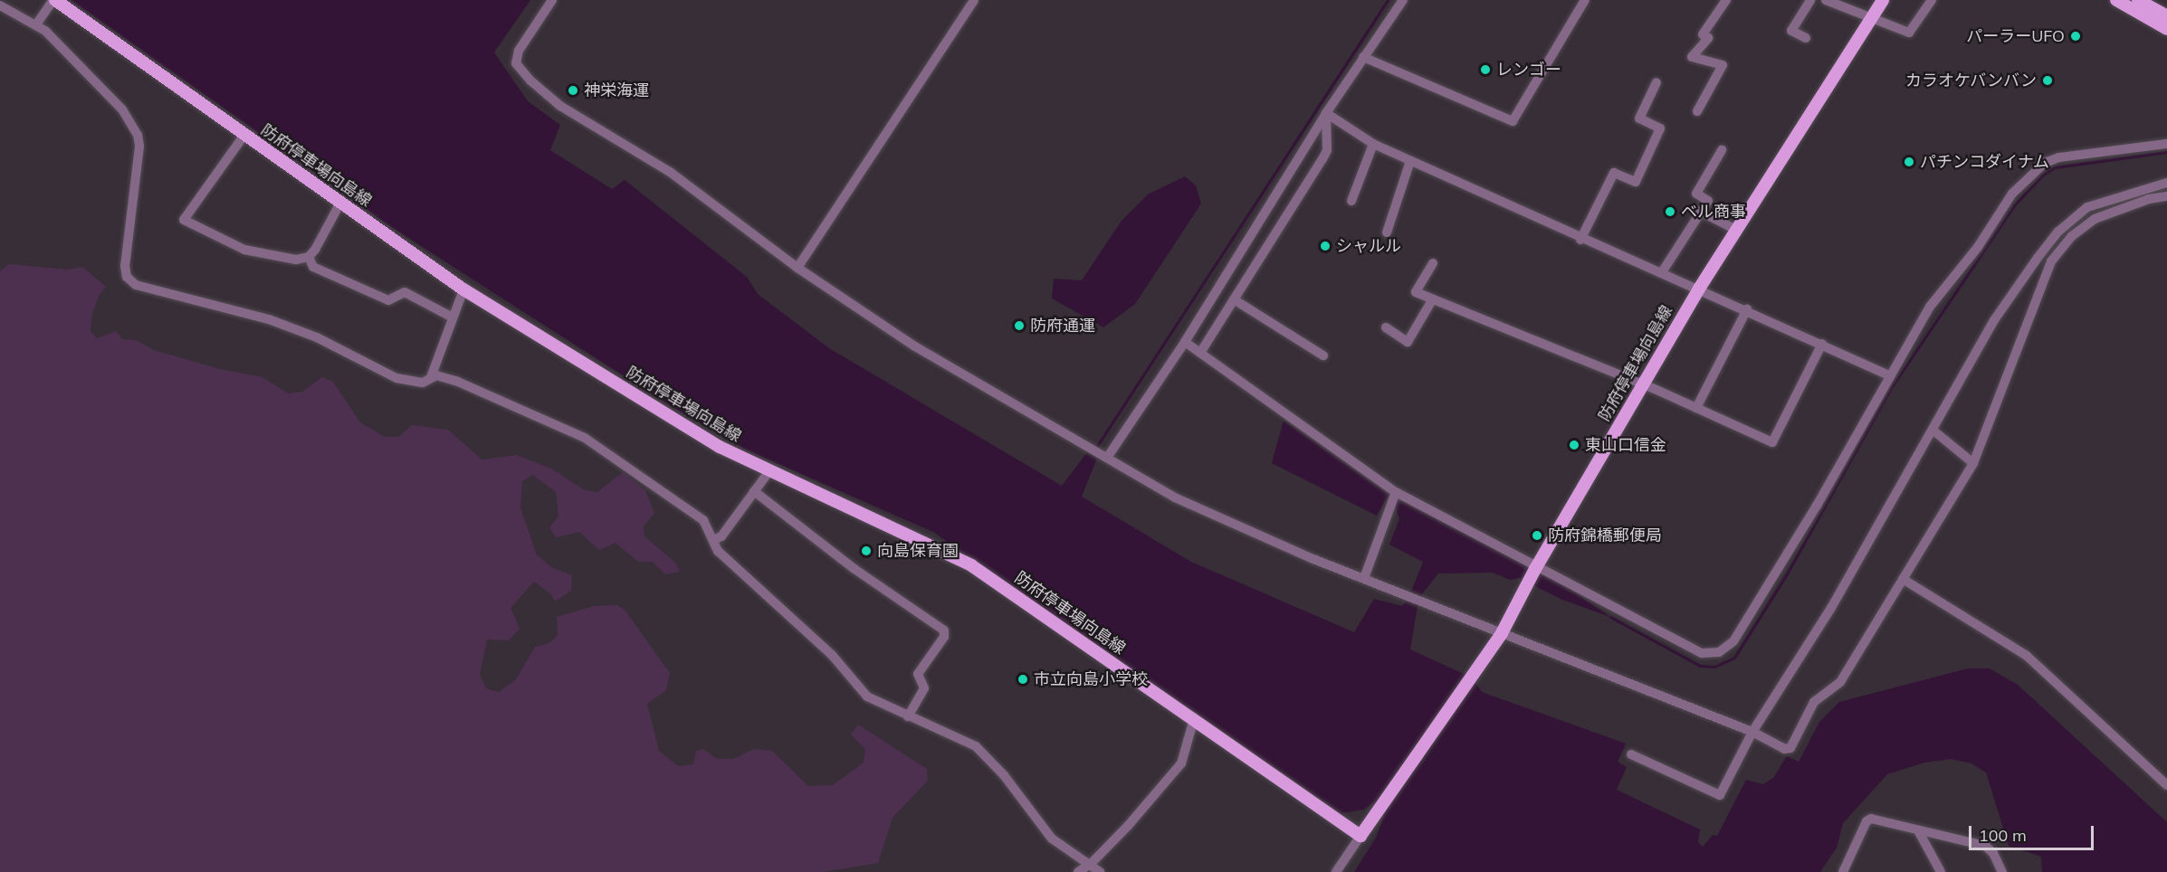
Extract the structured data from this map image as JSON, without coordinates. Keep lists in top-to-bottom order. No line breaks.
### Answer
{"streets":{"main road":["防府停車場向島線"]},"places":["パーラーUFO","レンゴー","カラオケバンバン","神栄海運","パチンコダイナム","ベル商事","シャルル","防府通運","東山口信金","防府錦橋郵便局","向島保育園","市立向島小学校"],"scale_bar":"100 m"}
